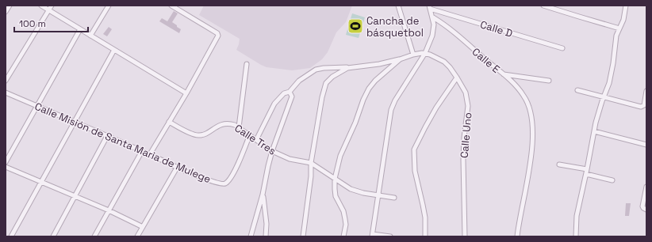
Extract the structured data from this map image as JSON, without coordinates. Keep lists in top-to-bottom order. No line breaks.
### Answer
{"streets":{"street":["Calle D","Calle E","Calle Uno","Calle Tres","Calle Misión de Santa Maria de Mulege"]},"crossings":[["Calle Tres","Calle Misión de Santa Maria de Mulege"]],"places":{"sports":["Cancha de básquetbol"]},"scale_bar":"100 m"}
